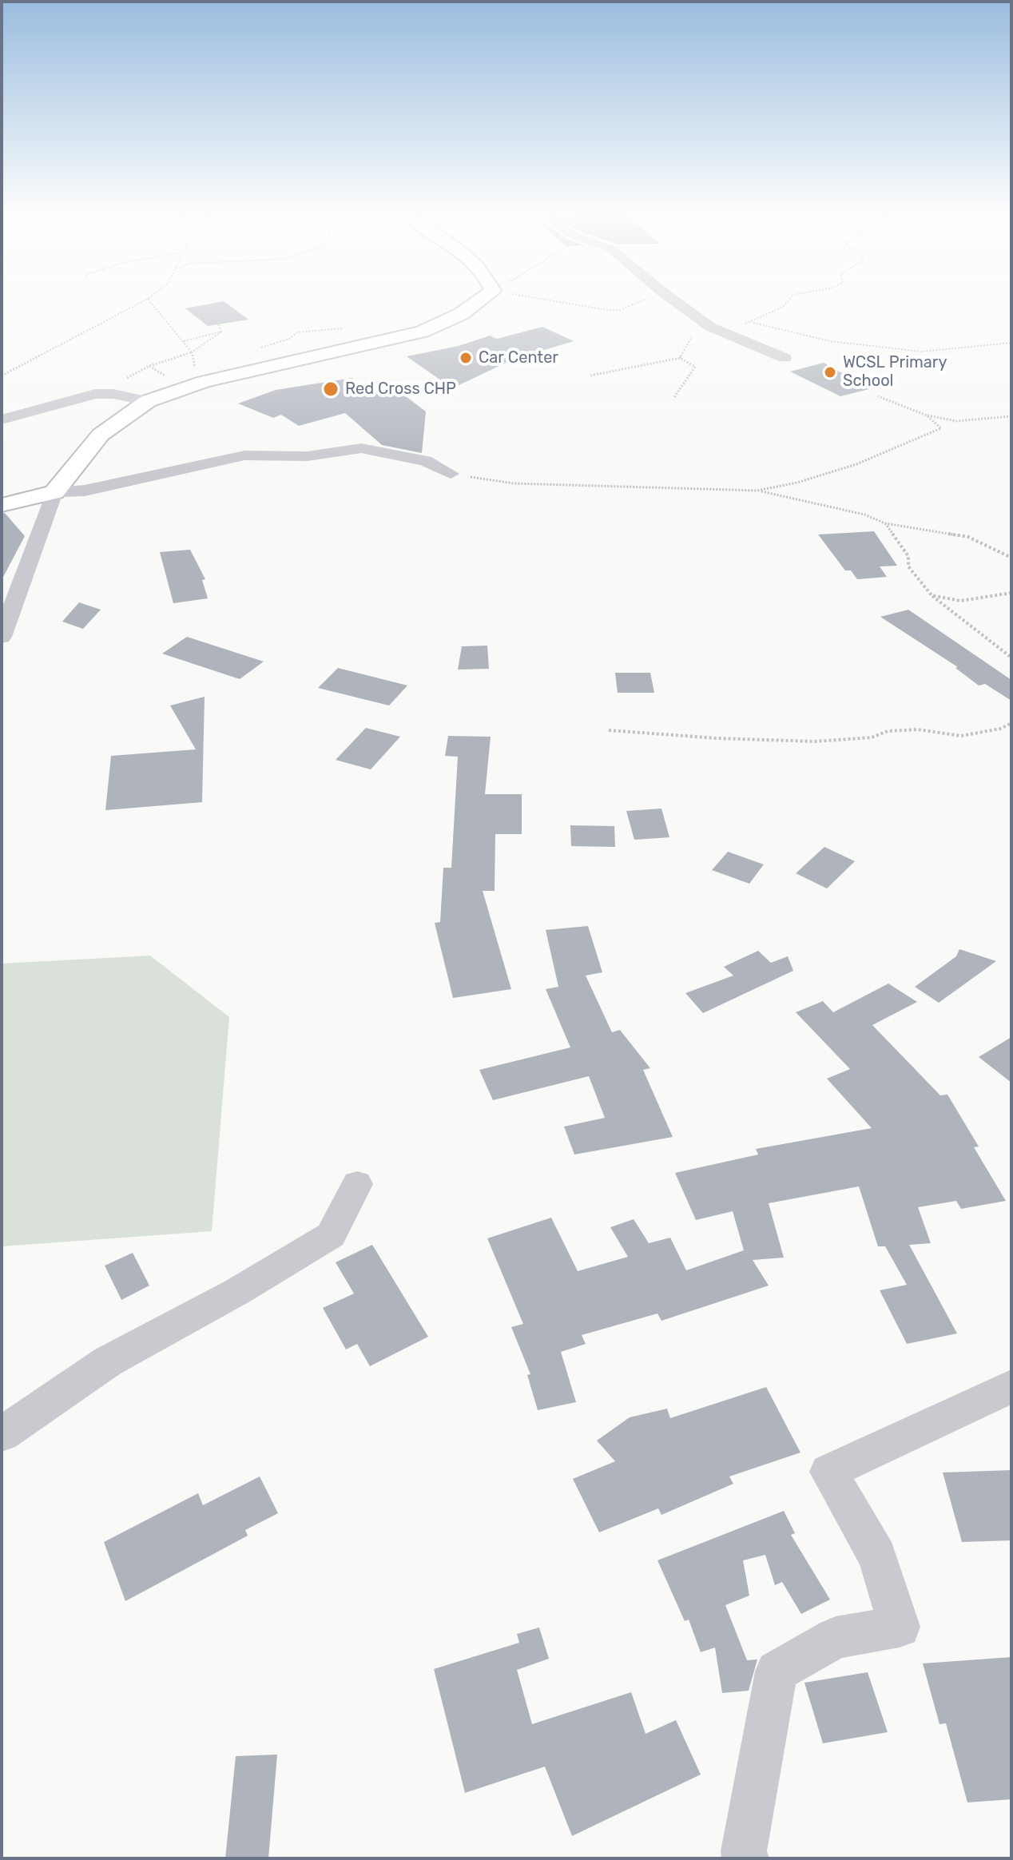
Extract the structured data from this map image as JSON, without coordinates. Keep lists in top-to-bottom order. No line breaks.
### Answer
{"places":["Car Center","WCSL Primary School","Red Cross CHP"]}
